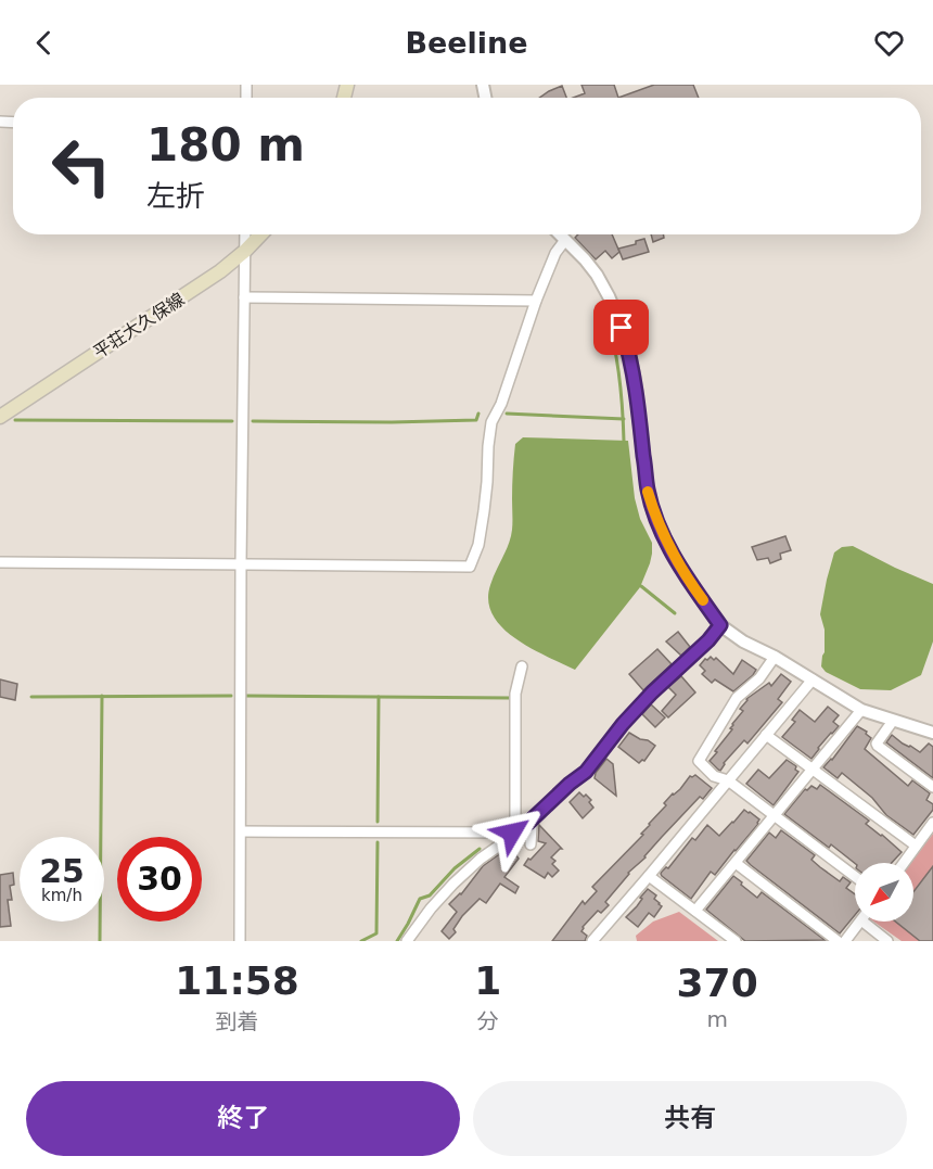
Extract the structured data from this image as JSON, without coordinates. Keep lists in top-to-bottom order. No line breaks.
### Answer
{"streets":{"main road":["平荘大久保線"]},"north":"bottom left","page":{"header":"Beeline","turn":["180 m","左折"],"speed":"25 km/h","limit":"30","eta":["11:58","到着","1","分","370","m"],"buttons":["終了","共有"]}}
